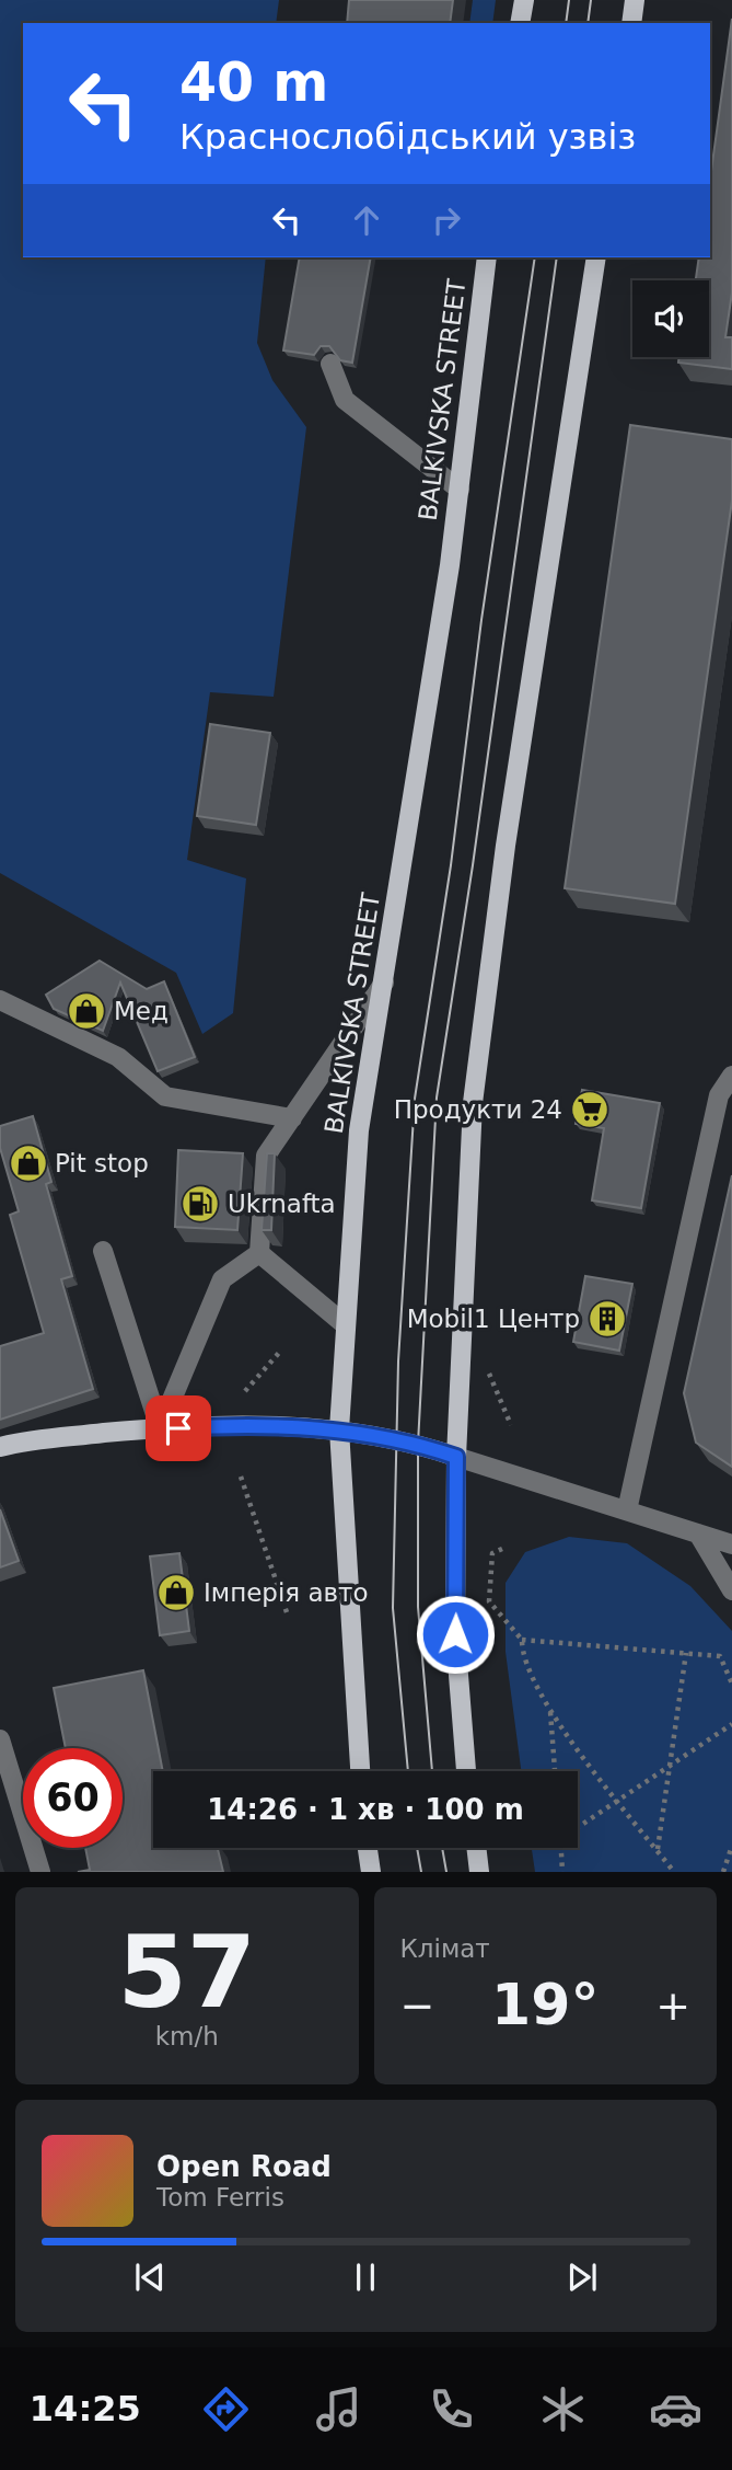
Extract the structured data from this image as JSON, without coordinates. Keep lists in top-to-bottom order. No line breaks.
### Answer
{"streets":{"main road":["BALKIVSKA STREET"]},"places":{"shop":["Мед","Pit stop","Імперія авто"],"supermarket":["Продукти 24"],"fuel station":["Ukrnafta"],"building":["Mobil1 Центр"]},"page":{"turn":["40 m","Краснослобідський узвіз"],"limit":"60","trip":"14:26 · 1 хв · 100 m","tile":[["57","km/h"],"Клімат"],"heat":["−","19°","+"],"song":["Open Road","Tom Ferris"],"tabs":"14:25"}}
